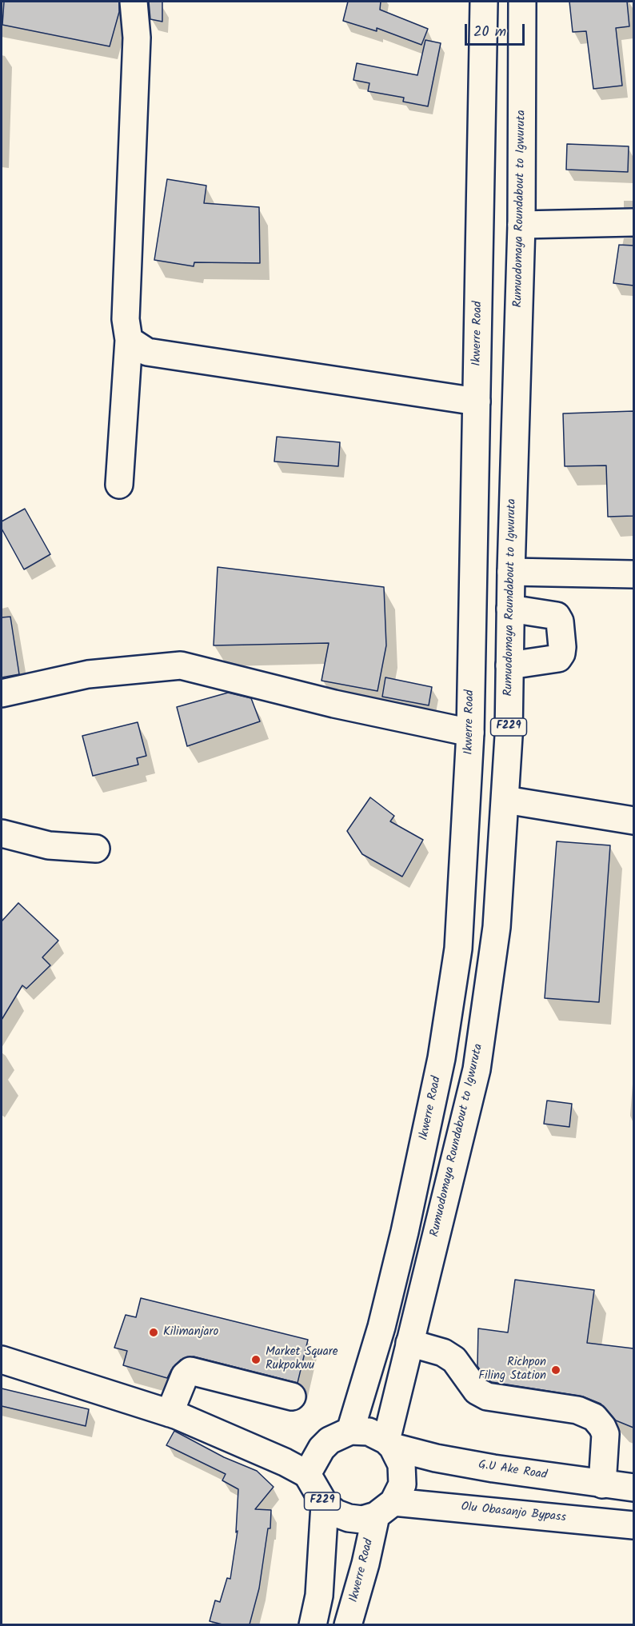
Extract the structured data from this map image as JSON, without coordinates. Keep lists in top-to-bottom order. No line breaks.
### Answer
{"streets":{"main road":["Rumuodomaya Roundabout to Igwuruta","Ikwerre Road","F229","G.U Ake Road","Olu Obasanjo Bypass"]},"crossings":[["Rumuodomaya Roundabout to Igwuruta","Ikwerre Road"],["Rumuodomaya Roundabout to Igwuruta","F229"],["Rumuodomaya Roundabout to Igwuruta","G.U Ake Road"],["Rumuodomaya Roundabout to Igwuruta","Olu Obasanjo Bypass"],["Ikwerre Road","F229"],["Ikwerre Road","G.U Ake Road"],["Ikwerre Road","Olu Obasanjo Bypass"],["F229","G.U Ake Road"],["F229","Olu Obasanjo Bypass"],["G.U Ake Road","Olu Obasanjo Bypass"]],"places":["Kilimanjaro","Market Square Rukpokwu","Richpon Filing Station"],"scale_bar":"20 m"}
